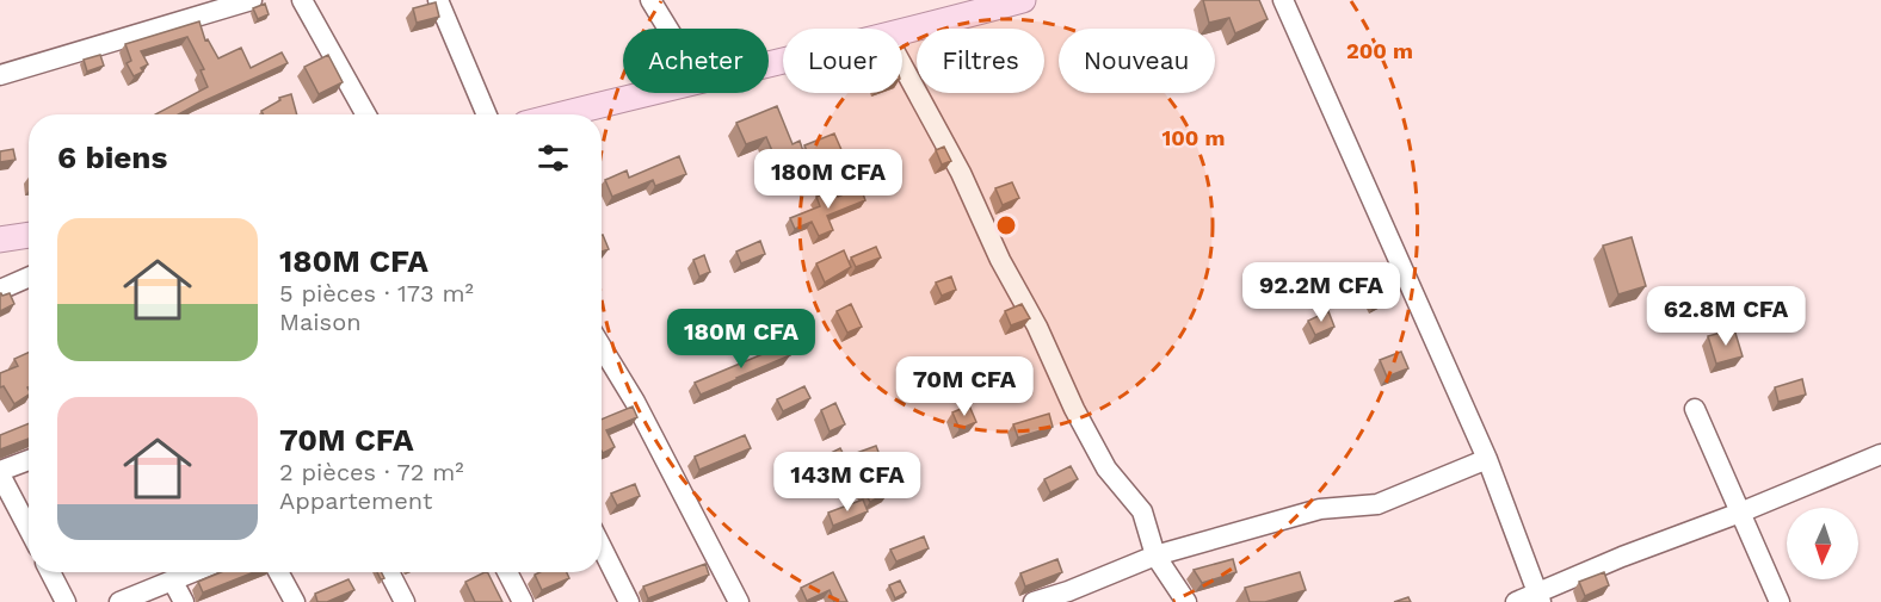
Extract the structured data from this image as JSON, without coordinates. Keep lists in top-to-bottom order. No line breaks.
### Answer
{"north":"bottom","page":{"chip":["Acheter","Louer","Filtres","Nouveau"],"heading":"6 biens","price":["180M CFA","92.2M CFA","62.8M CFA","180M CFA","70M CFA","143M CFA"],"list":[{"name":"180M CFA","note":"5 pièces · 173 m² · Maison"},{"name":"70M CFA","note":"2 pièces · 72 m² · Appartement"}]},"rings":["200 m","100 m"]}
